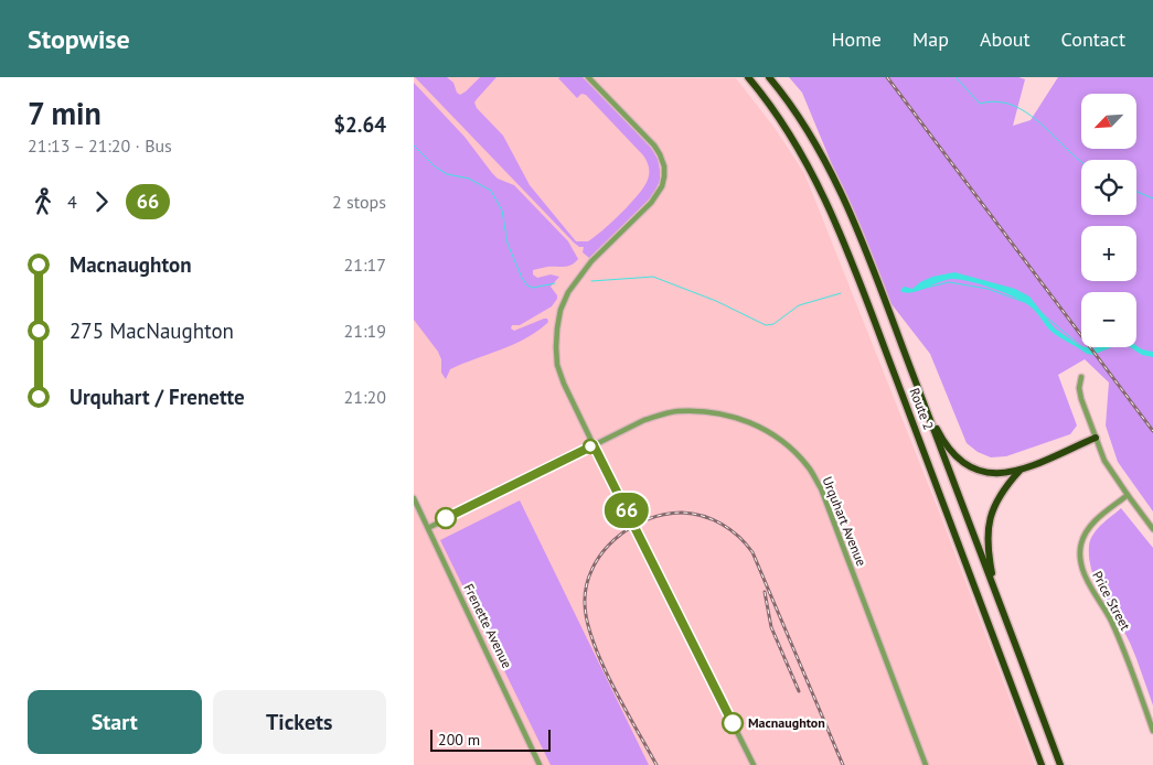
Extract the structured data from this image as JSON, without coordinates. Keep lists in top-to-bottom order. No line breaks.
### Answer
{"streets":{"highway":["Route 2"],"street":["Urquhart Avenue","Price Street","Frenette Avenue"]},"crossings":[["Urquhart Avenue","Frenette Avenue"]],"places":["Macnaughton"],"lines":["bus line 66"],"scale_bar":"200 m","north":"bottom left","page":{"header":"Stopwise","nav":["Home","Map","About","Contact"],"heading":["7 min","21:13 – 21:20 · Bus","$2.64"],"on_map":"66","map_buttons":["+","−"],"legs":["4","66","2 stops"],"list":[{"name":"Macnaughton","value":"21:17"},{"name":"275 MacNaughton","value":"21:19"},{"name":"Urquhart / Frenette","value":"21:20"}],"buttons":["Start","Tickets"],"scale":"200 m"}}
